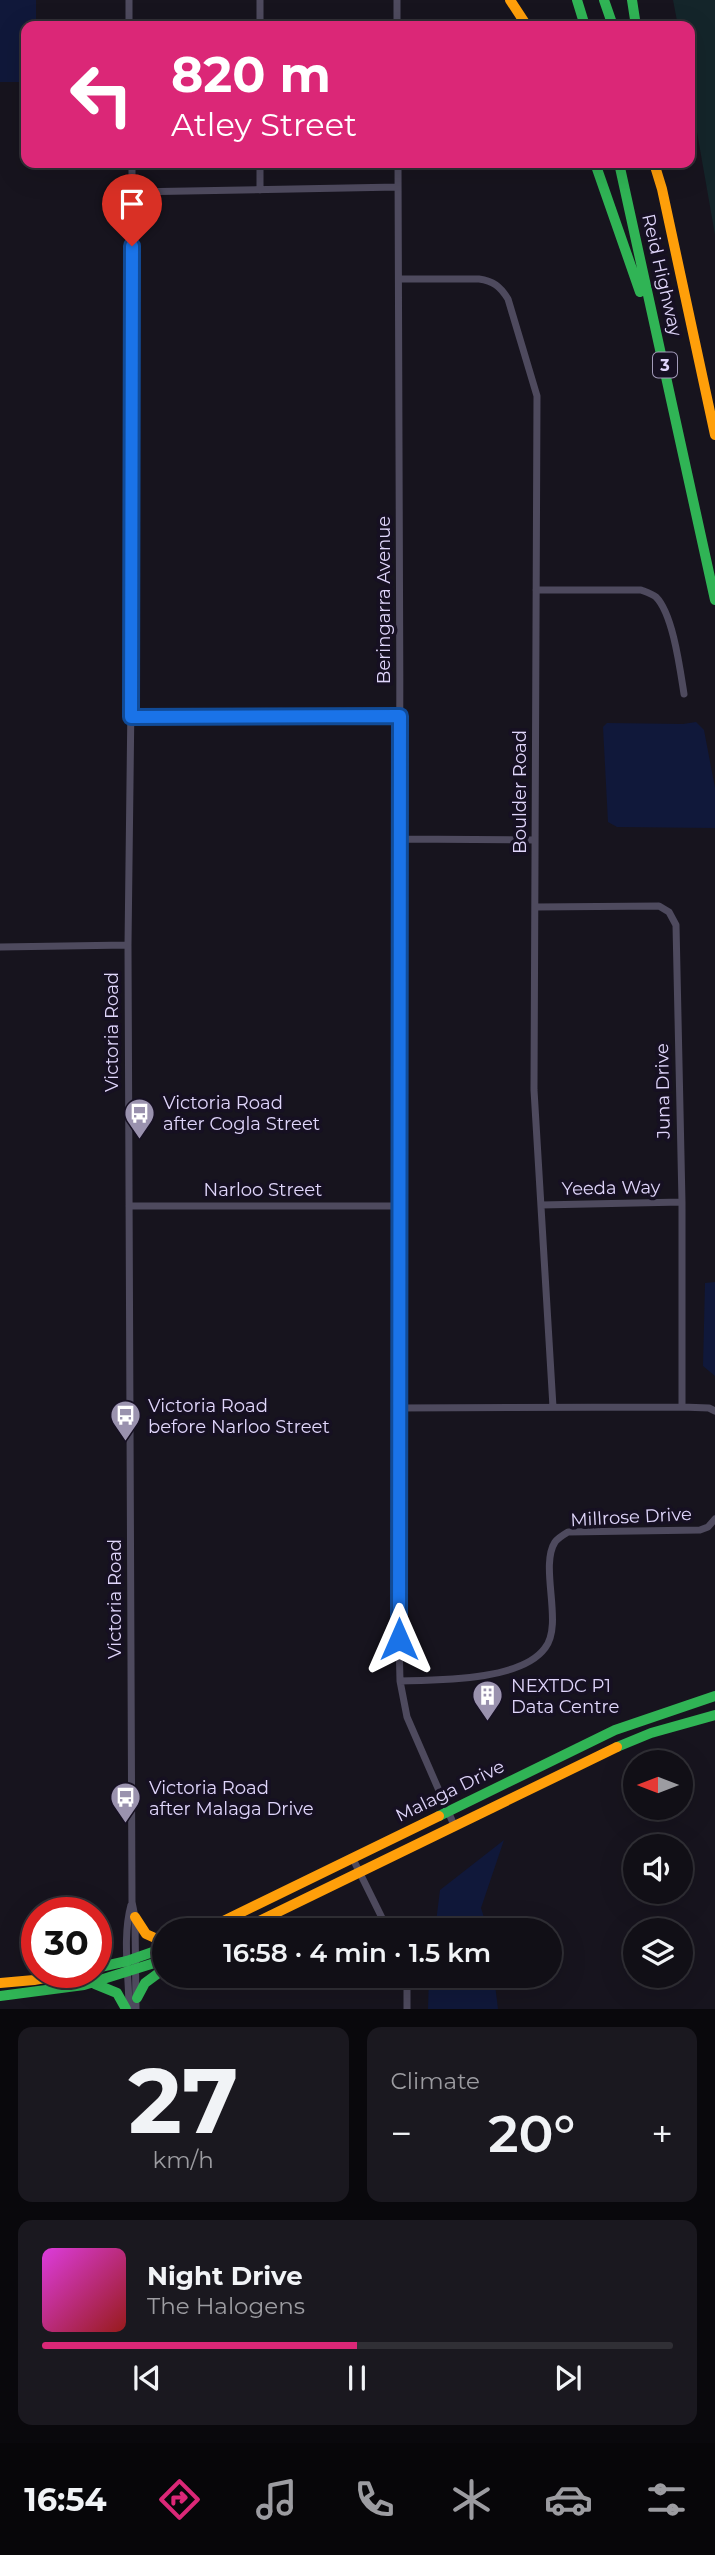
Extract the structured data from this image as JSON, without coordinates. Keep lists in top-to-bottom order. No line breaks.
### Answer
{"streets":{"main road":["Reid Highway","3","Malaga Drive"],"street":["Beringarra Avenue","Boulder Road","Victoria Road","Juna Drive","Yeeda Way","Narloo Street","Millrose Drive"]},"crossings":[["Reid Highway","3"],["Beringarra Avenue","Boulder Road"],["Beringarra Avenue","Narloo Street"],["Beringarra Avenue","Millrose Drive"],["Beringarra Avenue","Malaga Drive"],["Boulder Road","Juna Drive"],["Boulder Road","Yeeda Way"],["Victoria Road","Narloo Street"],["Juna Drive","Yeeda Way"]],"places":{"bus stop":["Victoria Road after Cogla Street","Victoria Road before Narloo Street","Victoria Road after Malaga Drive"],"building":["NEXTDC P1 Data Centre"]},"north":"left","page":{"turn":["820 m","Atley Street"],"limit":"30","trip":"16:58 · 4 min · 1.5 km","tile":[["27","km/h"],"Climate"],"heat":["−","20°","+"],"song":["Night Drive","The Halogens"],"tabs":"16:54"}}
